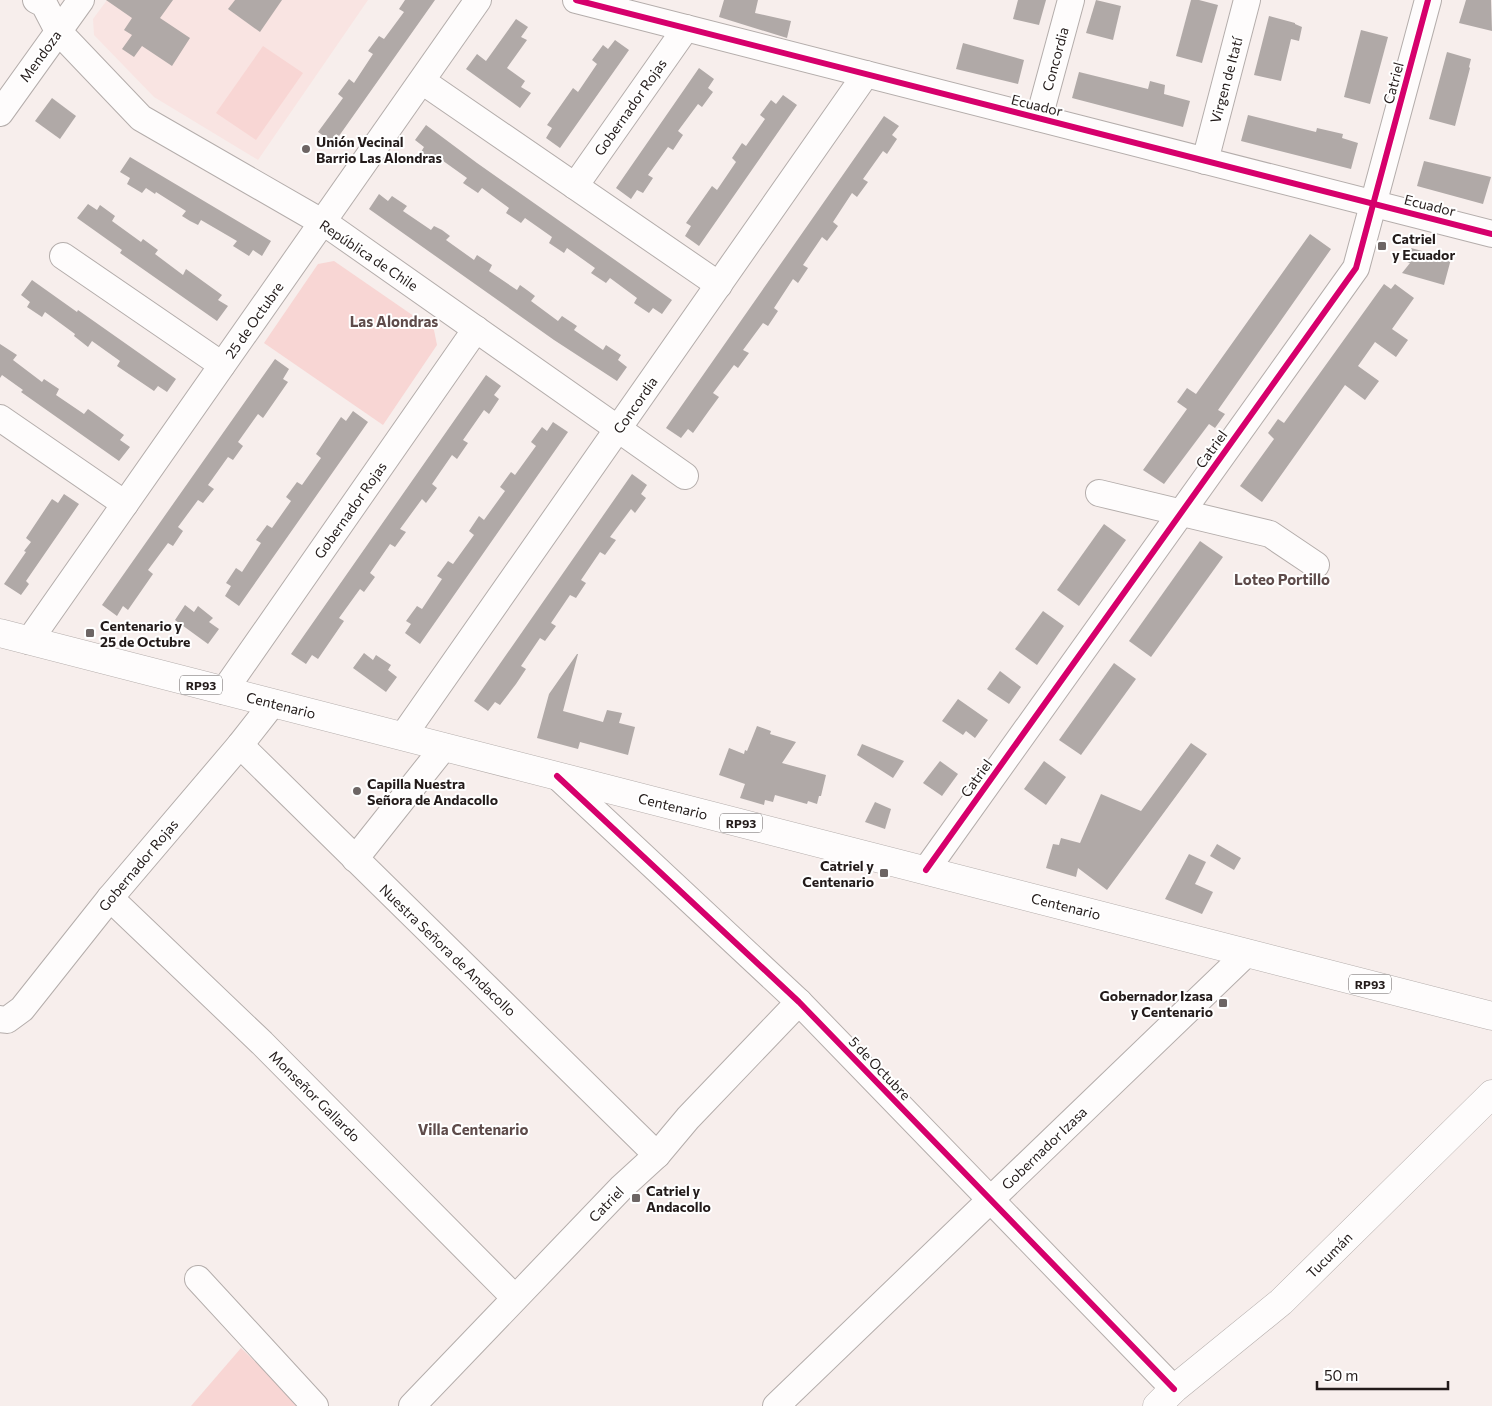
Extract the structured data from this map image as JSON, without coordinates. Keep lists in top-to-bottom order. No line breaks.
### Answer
{"streets":{"main road":["RP93","Centenario","Tucumán"],"street":["Mendoza","Concordia","Virgen de Itatí","Catriel","Ecuador","Gobernador Rojas","República de Chile","25 de Octubre","Nuestra Señora de Andacollo","5 de Octubre","Monseñor Gallardo","Gobernador Izasa"]},"crossings":[["Mendoza","República de Chile"],["Concordia","Ecuador"],["Concordia","República de Chile"],["Concordia","Centenario"],["Virgen de Itatí","Ecuador"],["Catriel","Ecuador"],["Catriel","Centenario"],["Catriel","Nuestra Señora de Andacollo"],["Catriel","5 de Octubre"],["Catriel","Monseñor Gallardo"],["Ecuador","Gobernador Rojas"],["Gobernador Rojas","República de Chile"],["Gobernador Rojas","Centenario"],["Gobernador Rojas","Nuestra Señora de Andacollo"],["Gobernador Rojas","Monseñor Gallardo"],["República de Chile","25 de Octubre"],["25 de Octubre","Centenario"],["Centenario","5 de Octubre"],["Centenario","Gobernador Izasa"],["5 de Octubre","Gobernador Izasa"],["5 de Octubre","Tucumán"]],"districts":["Las Alondras","Loteo Portillo","Villa Centenario"],"places":{"other":["Unión Vecinal Barrio Las Alondras","Capilla Nuestra Señora de Andacollo"],"transit":["Catriel y Ecuador","Centenario y 25 de Octubre","Catriel y Centenario","Gobernador Izasa y Centenario","Catriel y Andacollo"]},"scale_bar":"50 m"}
